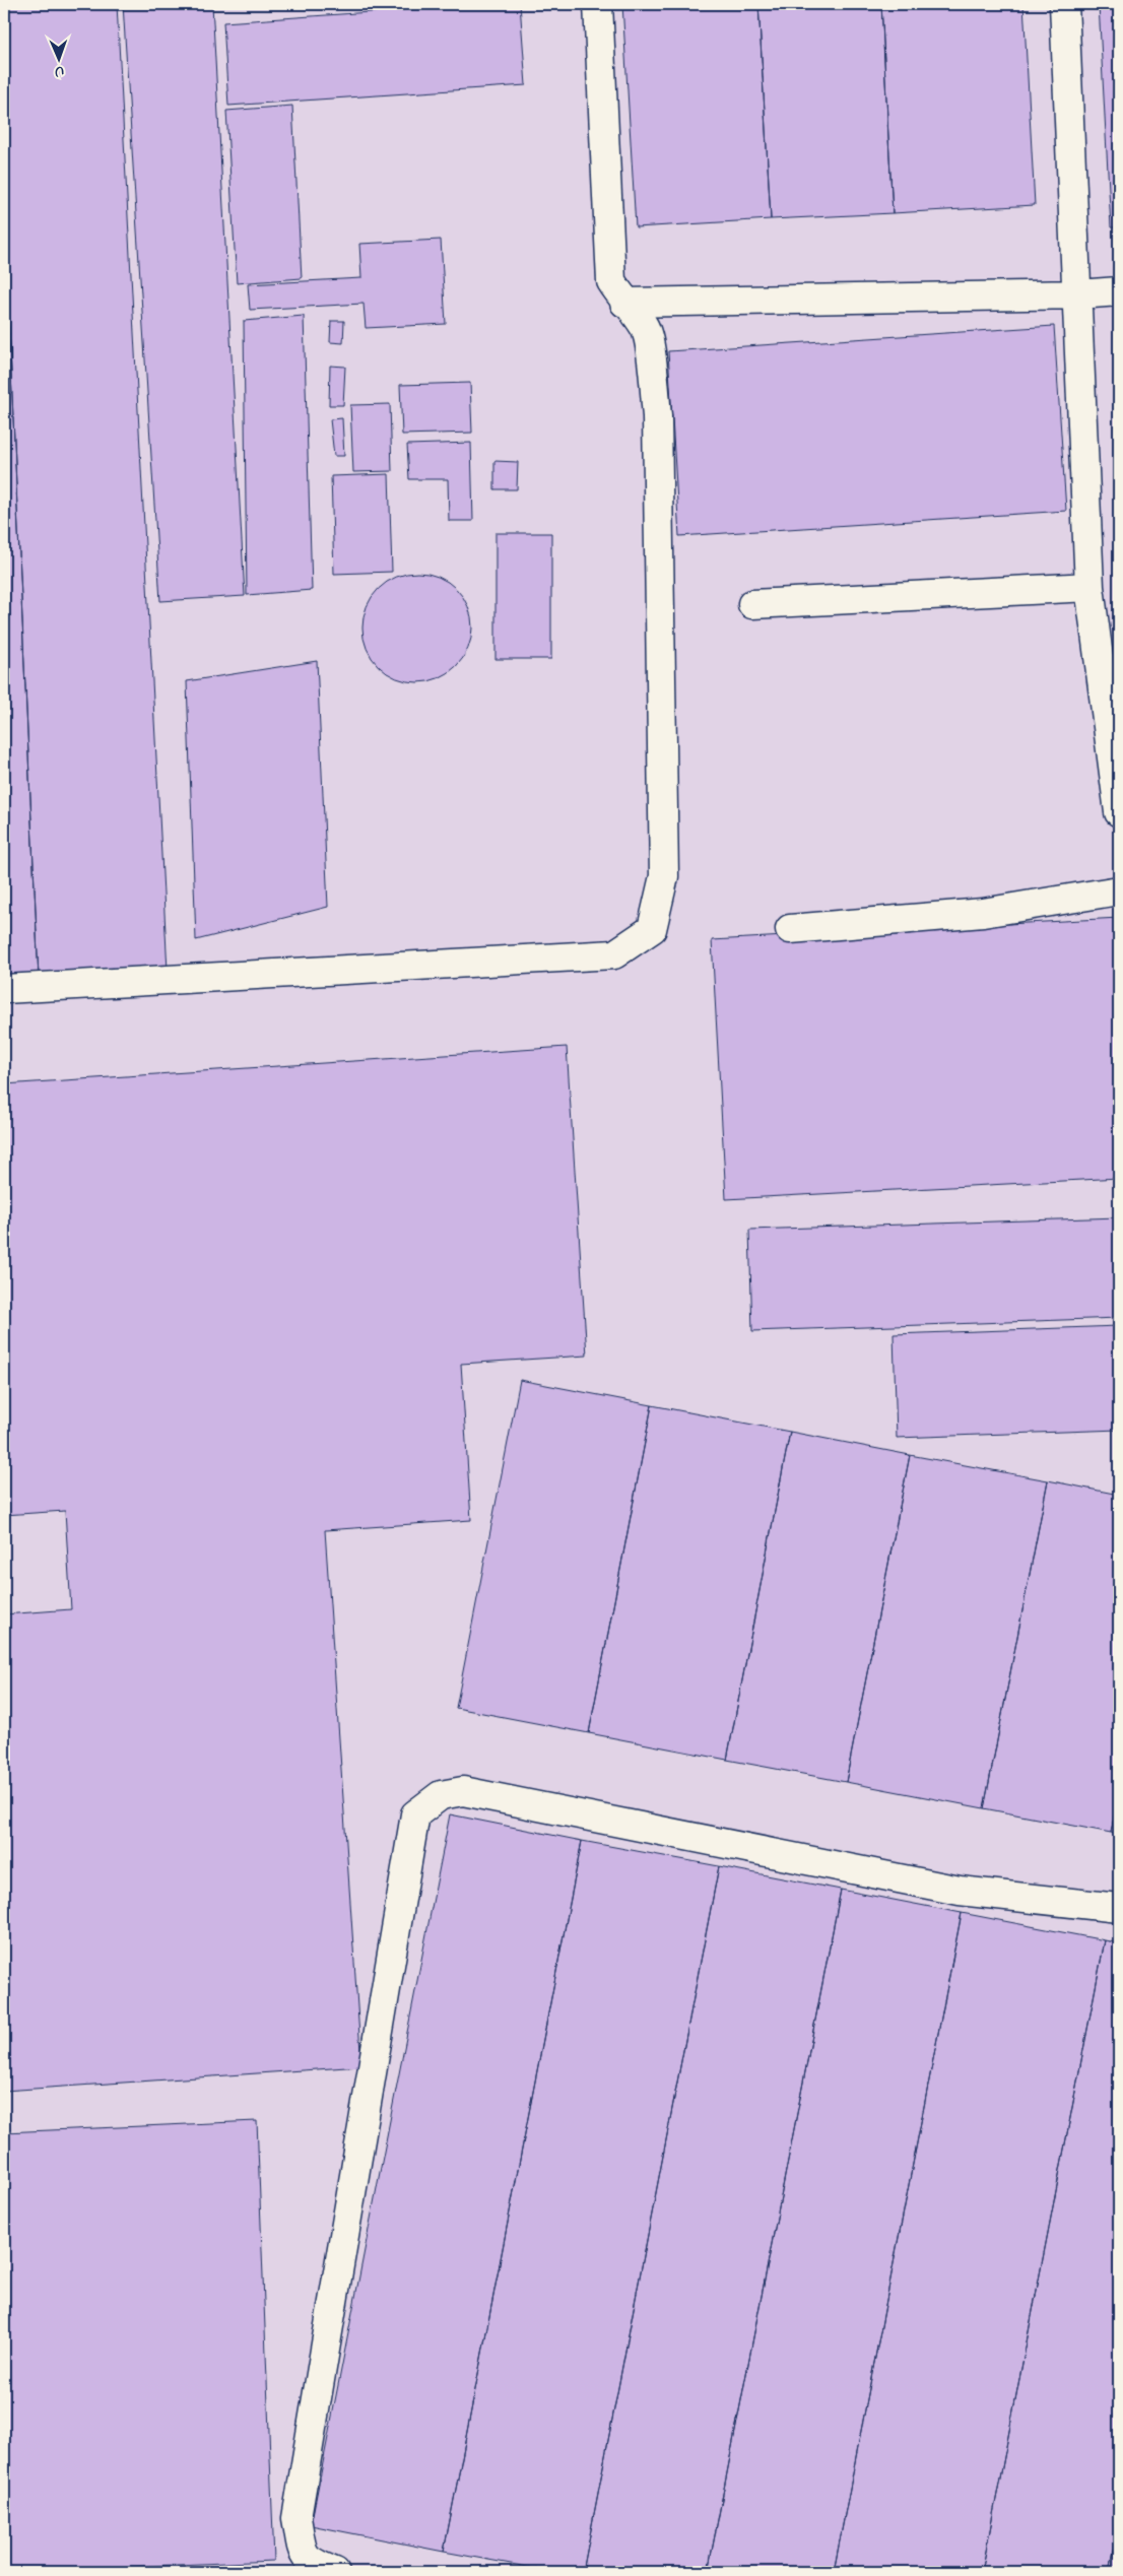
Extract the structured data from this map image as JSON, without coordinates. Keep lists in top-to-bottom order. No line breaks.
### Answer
{"north":"bottom"}
